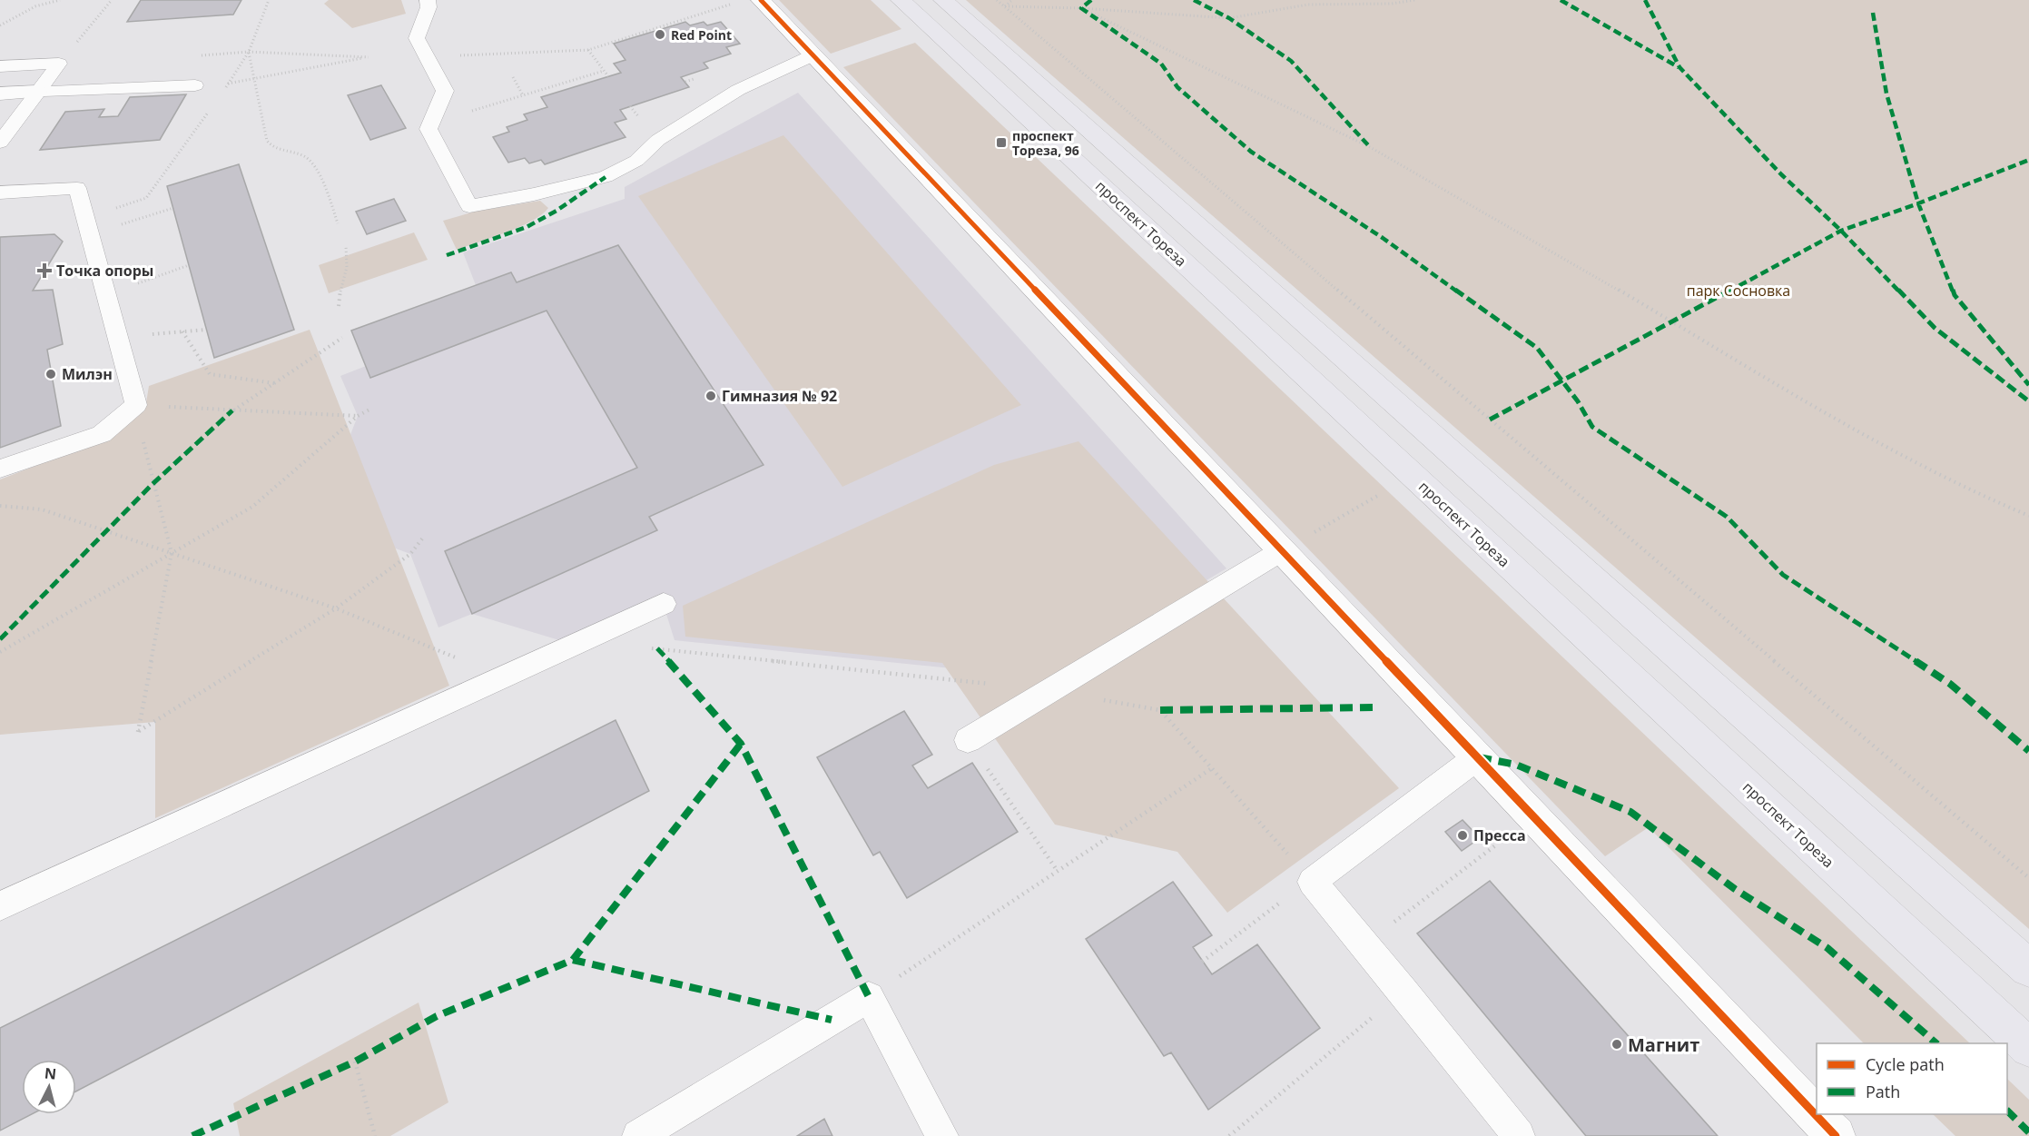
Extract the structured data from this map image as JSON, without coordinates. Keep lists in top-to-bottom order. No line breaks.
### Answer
{"streets":{"main road":["проспект Тореза"]},"parks":["парк Сосновка"],"places":{"other":["Red Point","Милэн","Гимназия № 92","Пресса","Магнит"],"transit":["проспект Тореза, 96"],"health":["Точка опоры"]},"legend":["Cycle path","Path"],"north":"top"}
